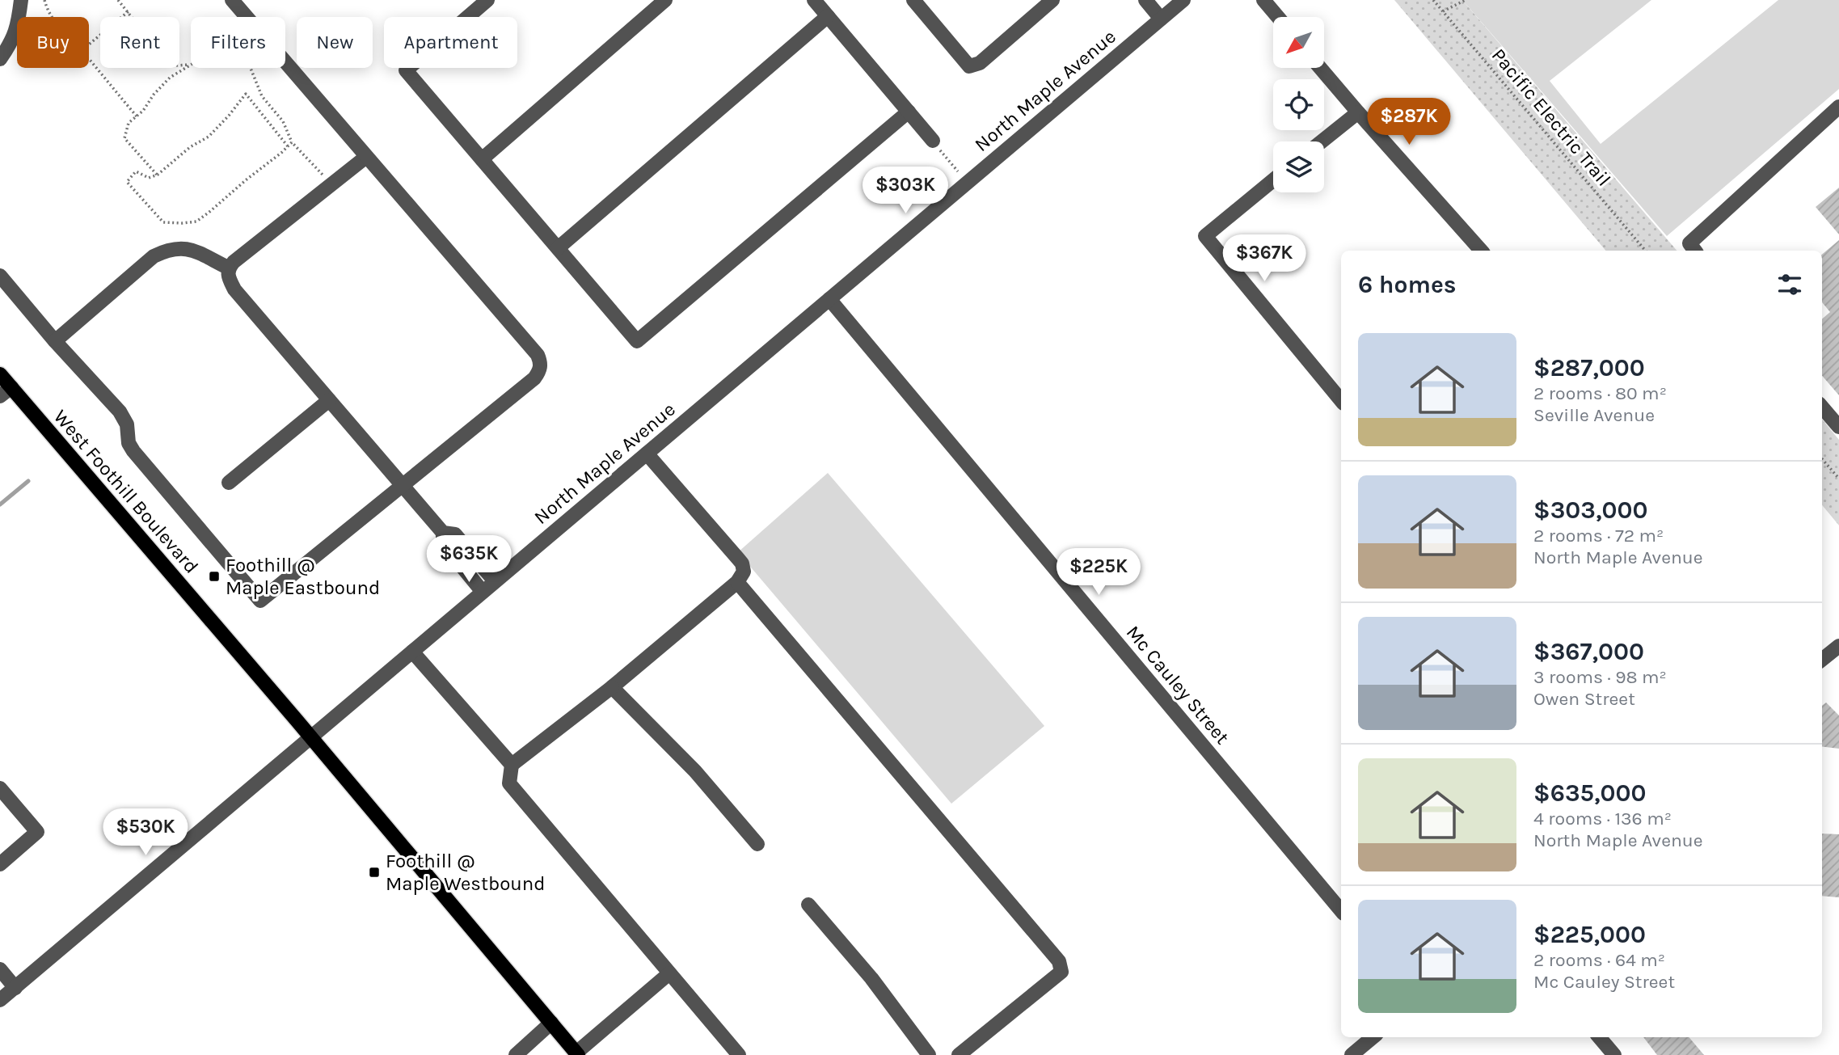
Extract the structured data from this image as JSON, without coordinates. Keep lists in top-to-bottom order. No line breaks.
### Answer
{"streets":{"main road":["West Foothill Boulevard"],"street":["North Maple Avenue","Mc Cauley Street"],"path":["Pacific Electric Trail"]},"crossings":[["North Maple Avenue","West Foothill Boulevard"],["North Maple Avenue","Mc Cauley Street"]],"places":{"transit":["Foothill @ Maple Eastbound","Foothill @ Maple Westbound"]},"north":"bottom left","page":{"chip":["Buy","Rent","Filters","New","Apartment"],"price":["$287K","$303K","$367K","$635K","$225K","$530K"],"heading":"6 homes","list":[{"name":"$287,000","note":"2 rooms · 80 m² · Seville Avenue"},{"name":"$303,000","note":"2 rooms · 72 m² · North Maple Avenue"},{"name":"$367,000","note":"3 rooms · 98 m² · Owen Street"},{"name":"$635,000","note":"4 rooms · 136 m² · North Maple Avenue"},{"name":"$225,000","note":"2 rooms · 64 m² · Mc Cauley Street"}]}}
